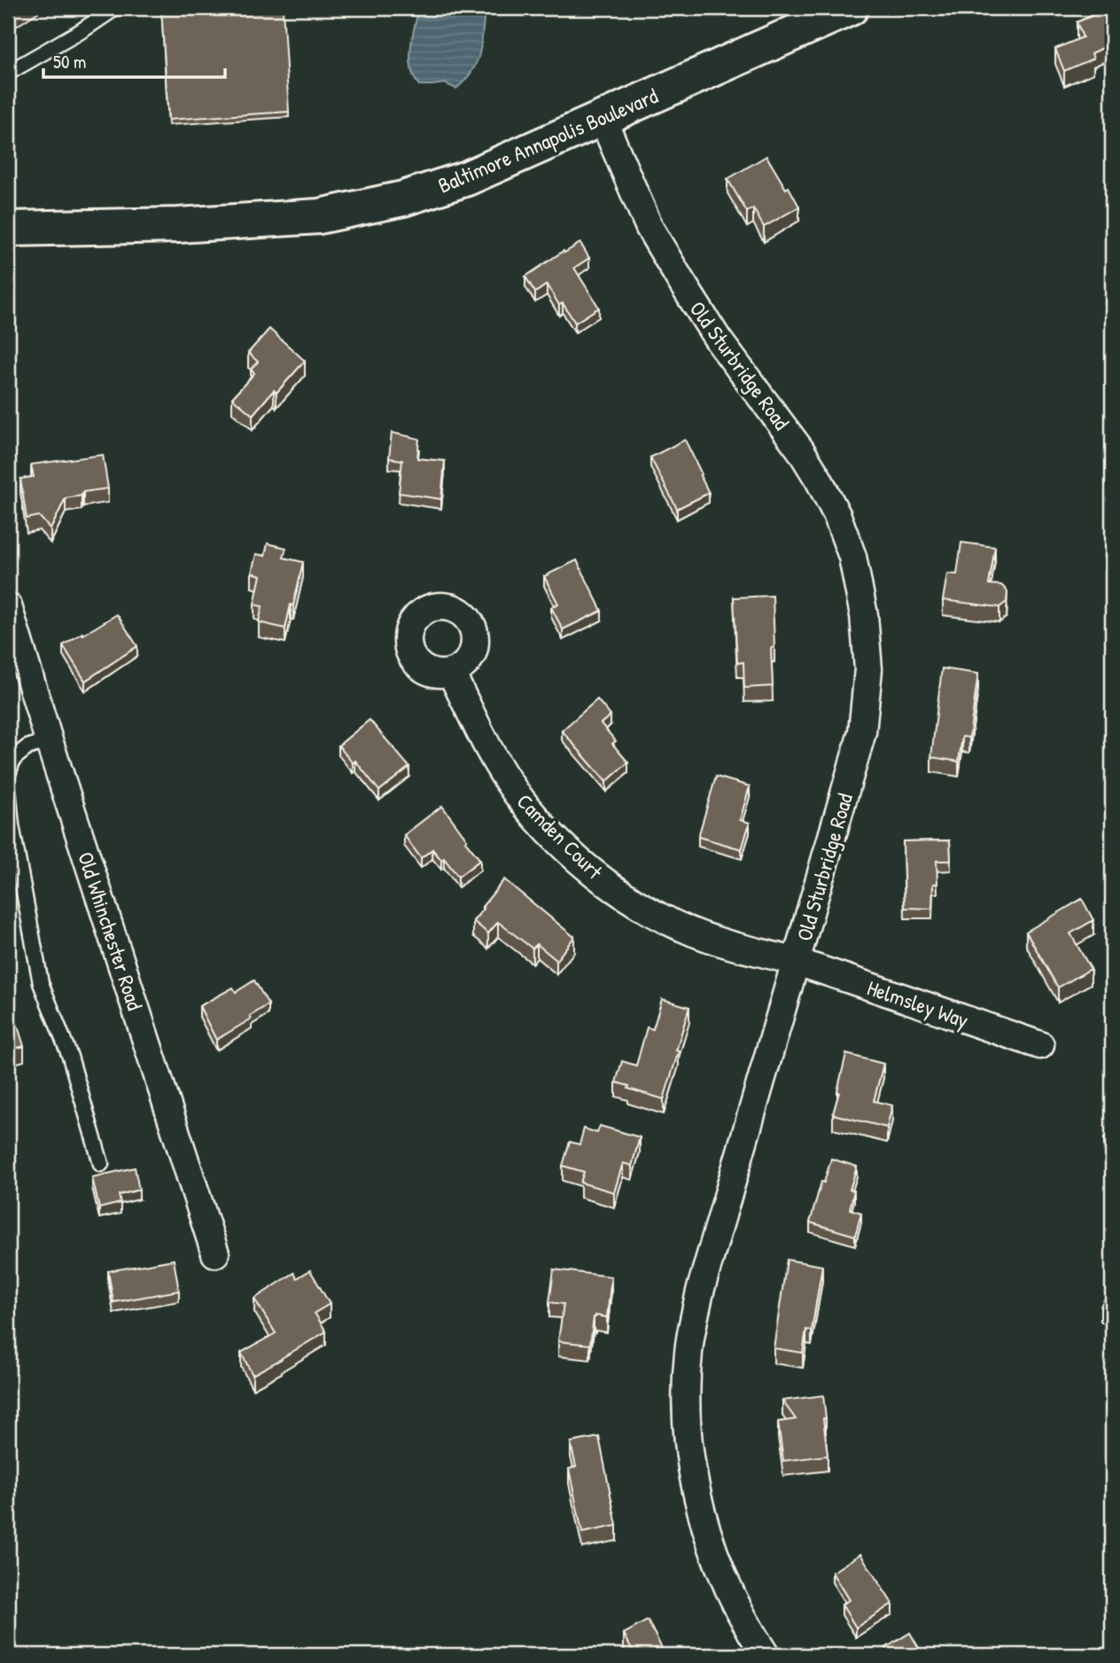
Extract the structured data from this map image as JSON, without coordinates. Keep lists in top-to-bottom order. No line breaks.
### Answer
{"streets":{"street":["Baltimore Annapolis Boulevard","Old Sturbridge Road","Camden Court","Old Whinchester Road","Helmsley Way"]},"crossings":[["Baltimore Annapolis Boulevard","Old Sturbridge Road"],["Old Sturbridge Road","Camden Court"],["Old Sturbridge Road","Helmsley Way"],["Camden Court","Helmsley Way"]],"scale_bar":"50 m"}
